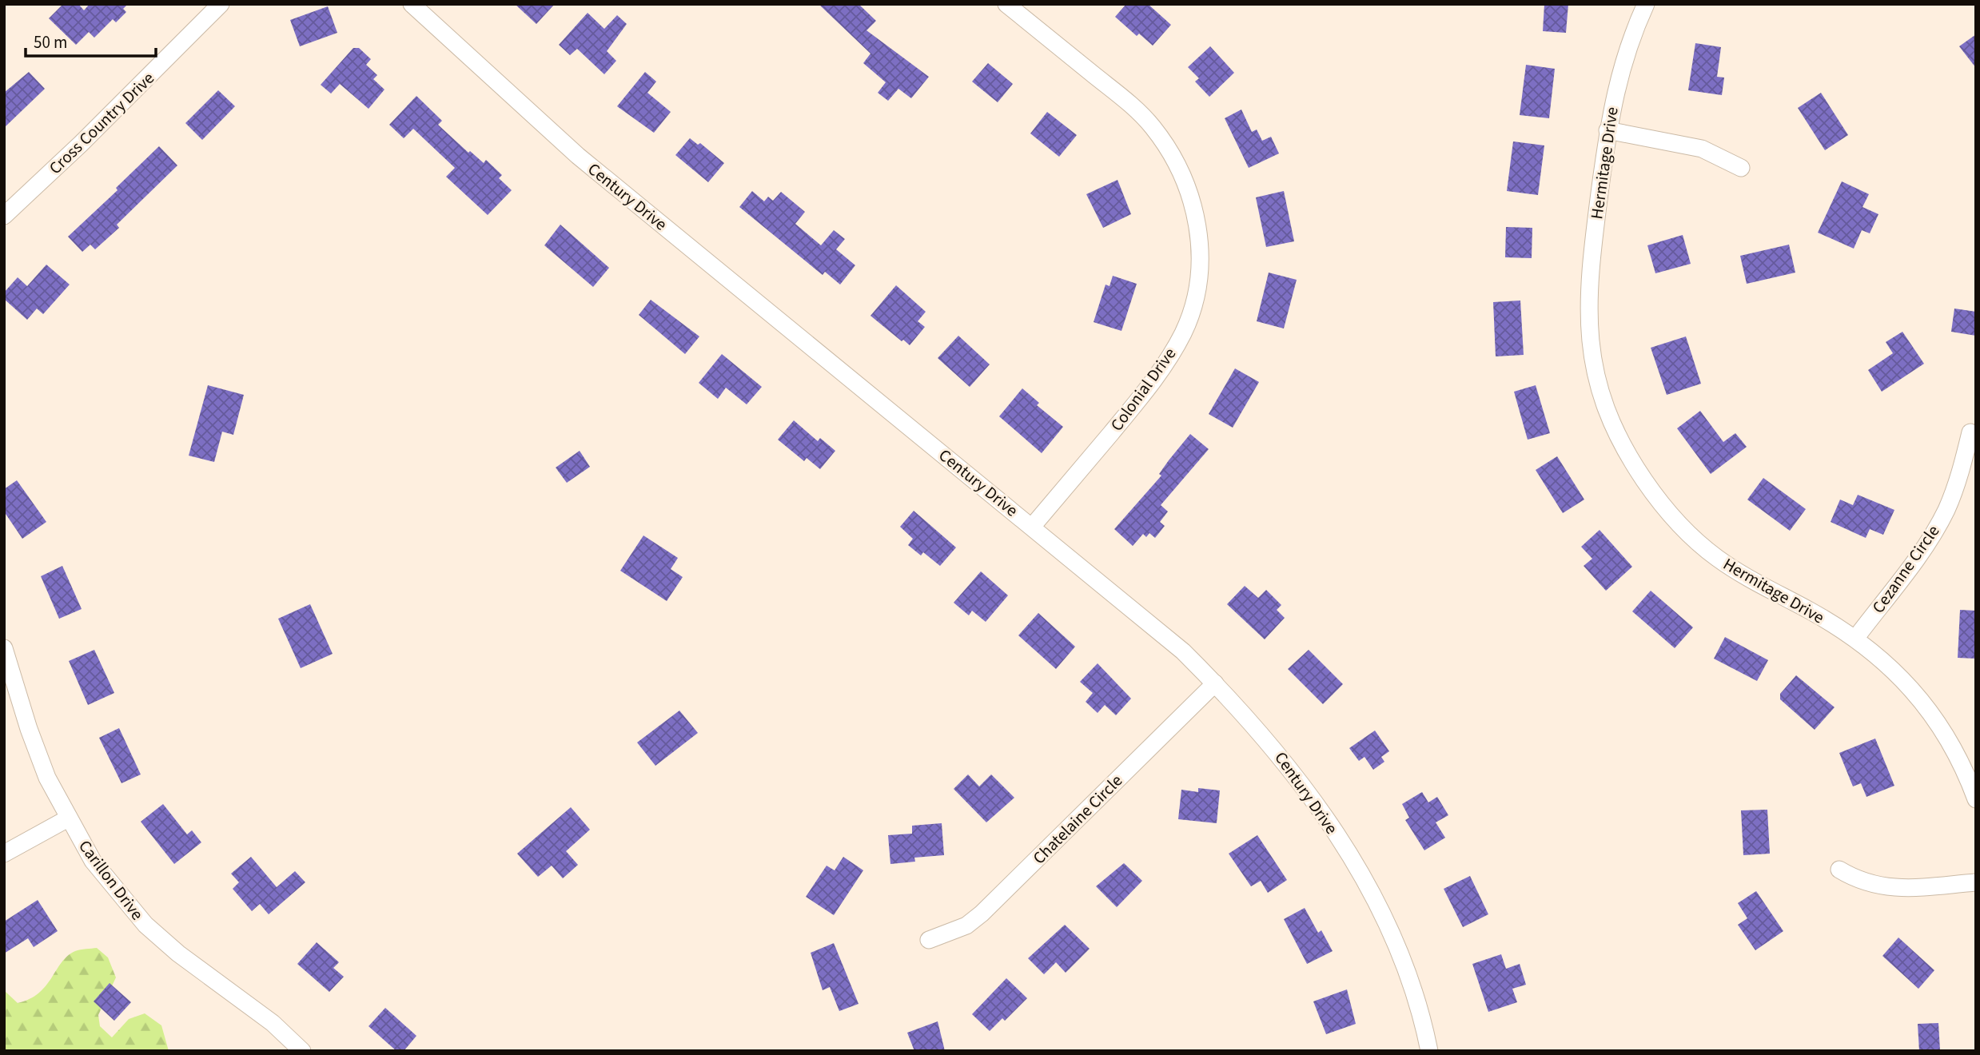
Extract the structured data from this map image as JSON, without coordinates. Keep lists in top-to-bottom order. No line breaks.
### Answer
{"streets":{"street":["Cross Country Drive","Hermitage Drive","Century Drive","Colonial Drive","Cezanne Circle","Chatelaine Circle","Carillon Drive"]},"crossings":[["Hermitage Drive","Cezanne Circle"],["Century Drive","Colonial Drive"],["Century Drive","Chatelaine Circle"]],"scale_bar":"50 m"}
